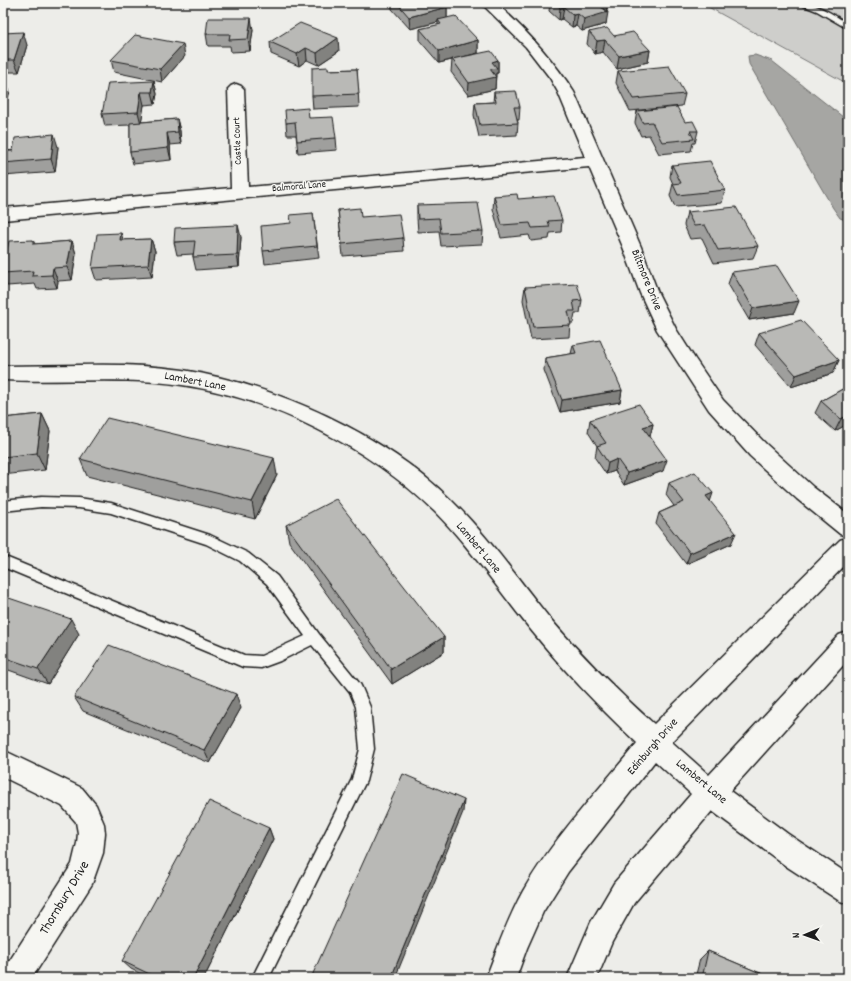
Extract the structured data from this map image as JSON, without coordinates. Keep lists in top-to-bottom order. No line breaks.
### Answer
{"streets":{"street":["Castle Court","Balmoral Lane","Biltmore Drive","Lambert Lane","Edinburgh Drive","Thornbury Drive"]},"crossings":[["Castle Court","Balmoral Lane"],["Balmoral Lane","Biltmore Drive"],["Lambert Lane","Edinburgh Drive"]],"north":"left"}
